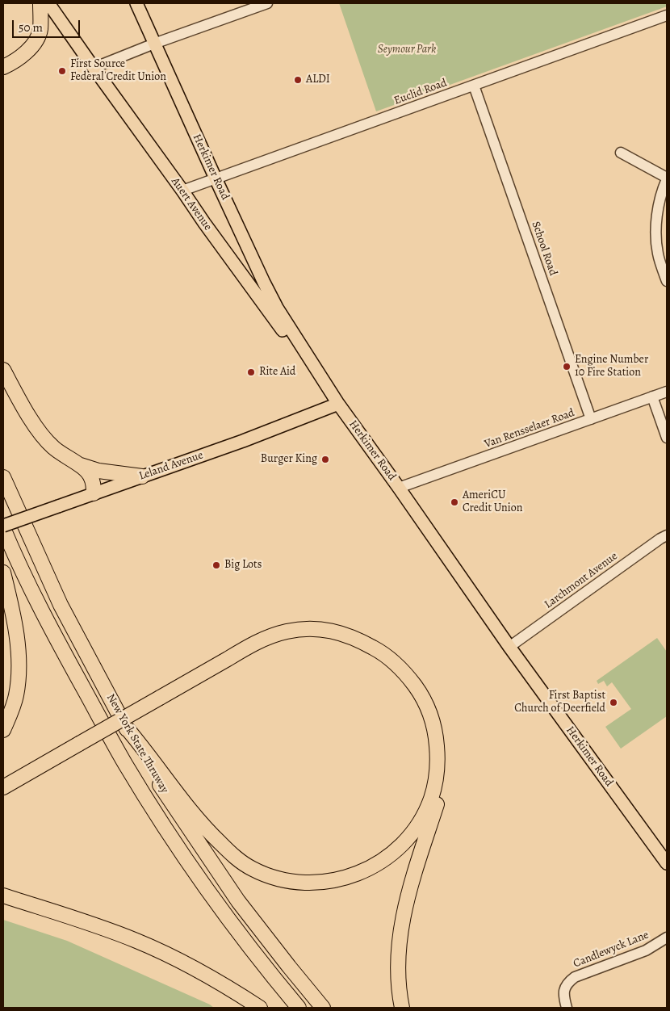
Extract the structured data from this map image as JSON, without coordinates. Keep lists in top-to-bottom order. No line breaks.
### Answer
{"streets":{"highway":["New York State Thruway"],"main road":["Herkimer Road","Auert Avenue","Leland Avenue"],"street":["Euclid Road","School Road","Van Rensselaer Road","Larchmont Avenue","Candlewyck Lane"]},"crossings":[["Euclid Road","Herkimer Road"],["Euclid Road","Auert Avenue"],["Euclid Road","School Road"],["Herkimer Road","Auert Avenue"],["Herkimer Road","Van Rensselaer Road"],["Herkimer Road","Leland Avenue"],["Herkimer Road","Larchmont Avenue"],["Auert Avenue","Leland Avenue"],["School Road","Van Rensselaer Road"],["Leland Avenue","New York State Thruway"]],"parks":["Seymour Park"],"places":["First Source Federal Credit Union","ALDI","Engine Number 10 Fire Station","Rite Aid","Burger King","AmeriCU Credit Union","Big Lots","First Baptist Church of Deerfield"],"scale_bar":"50 m"}
